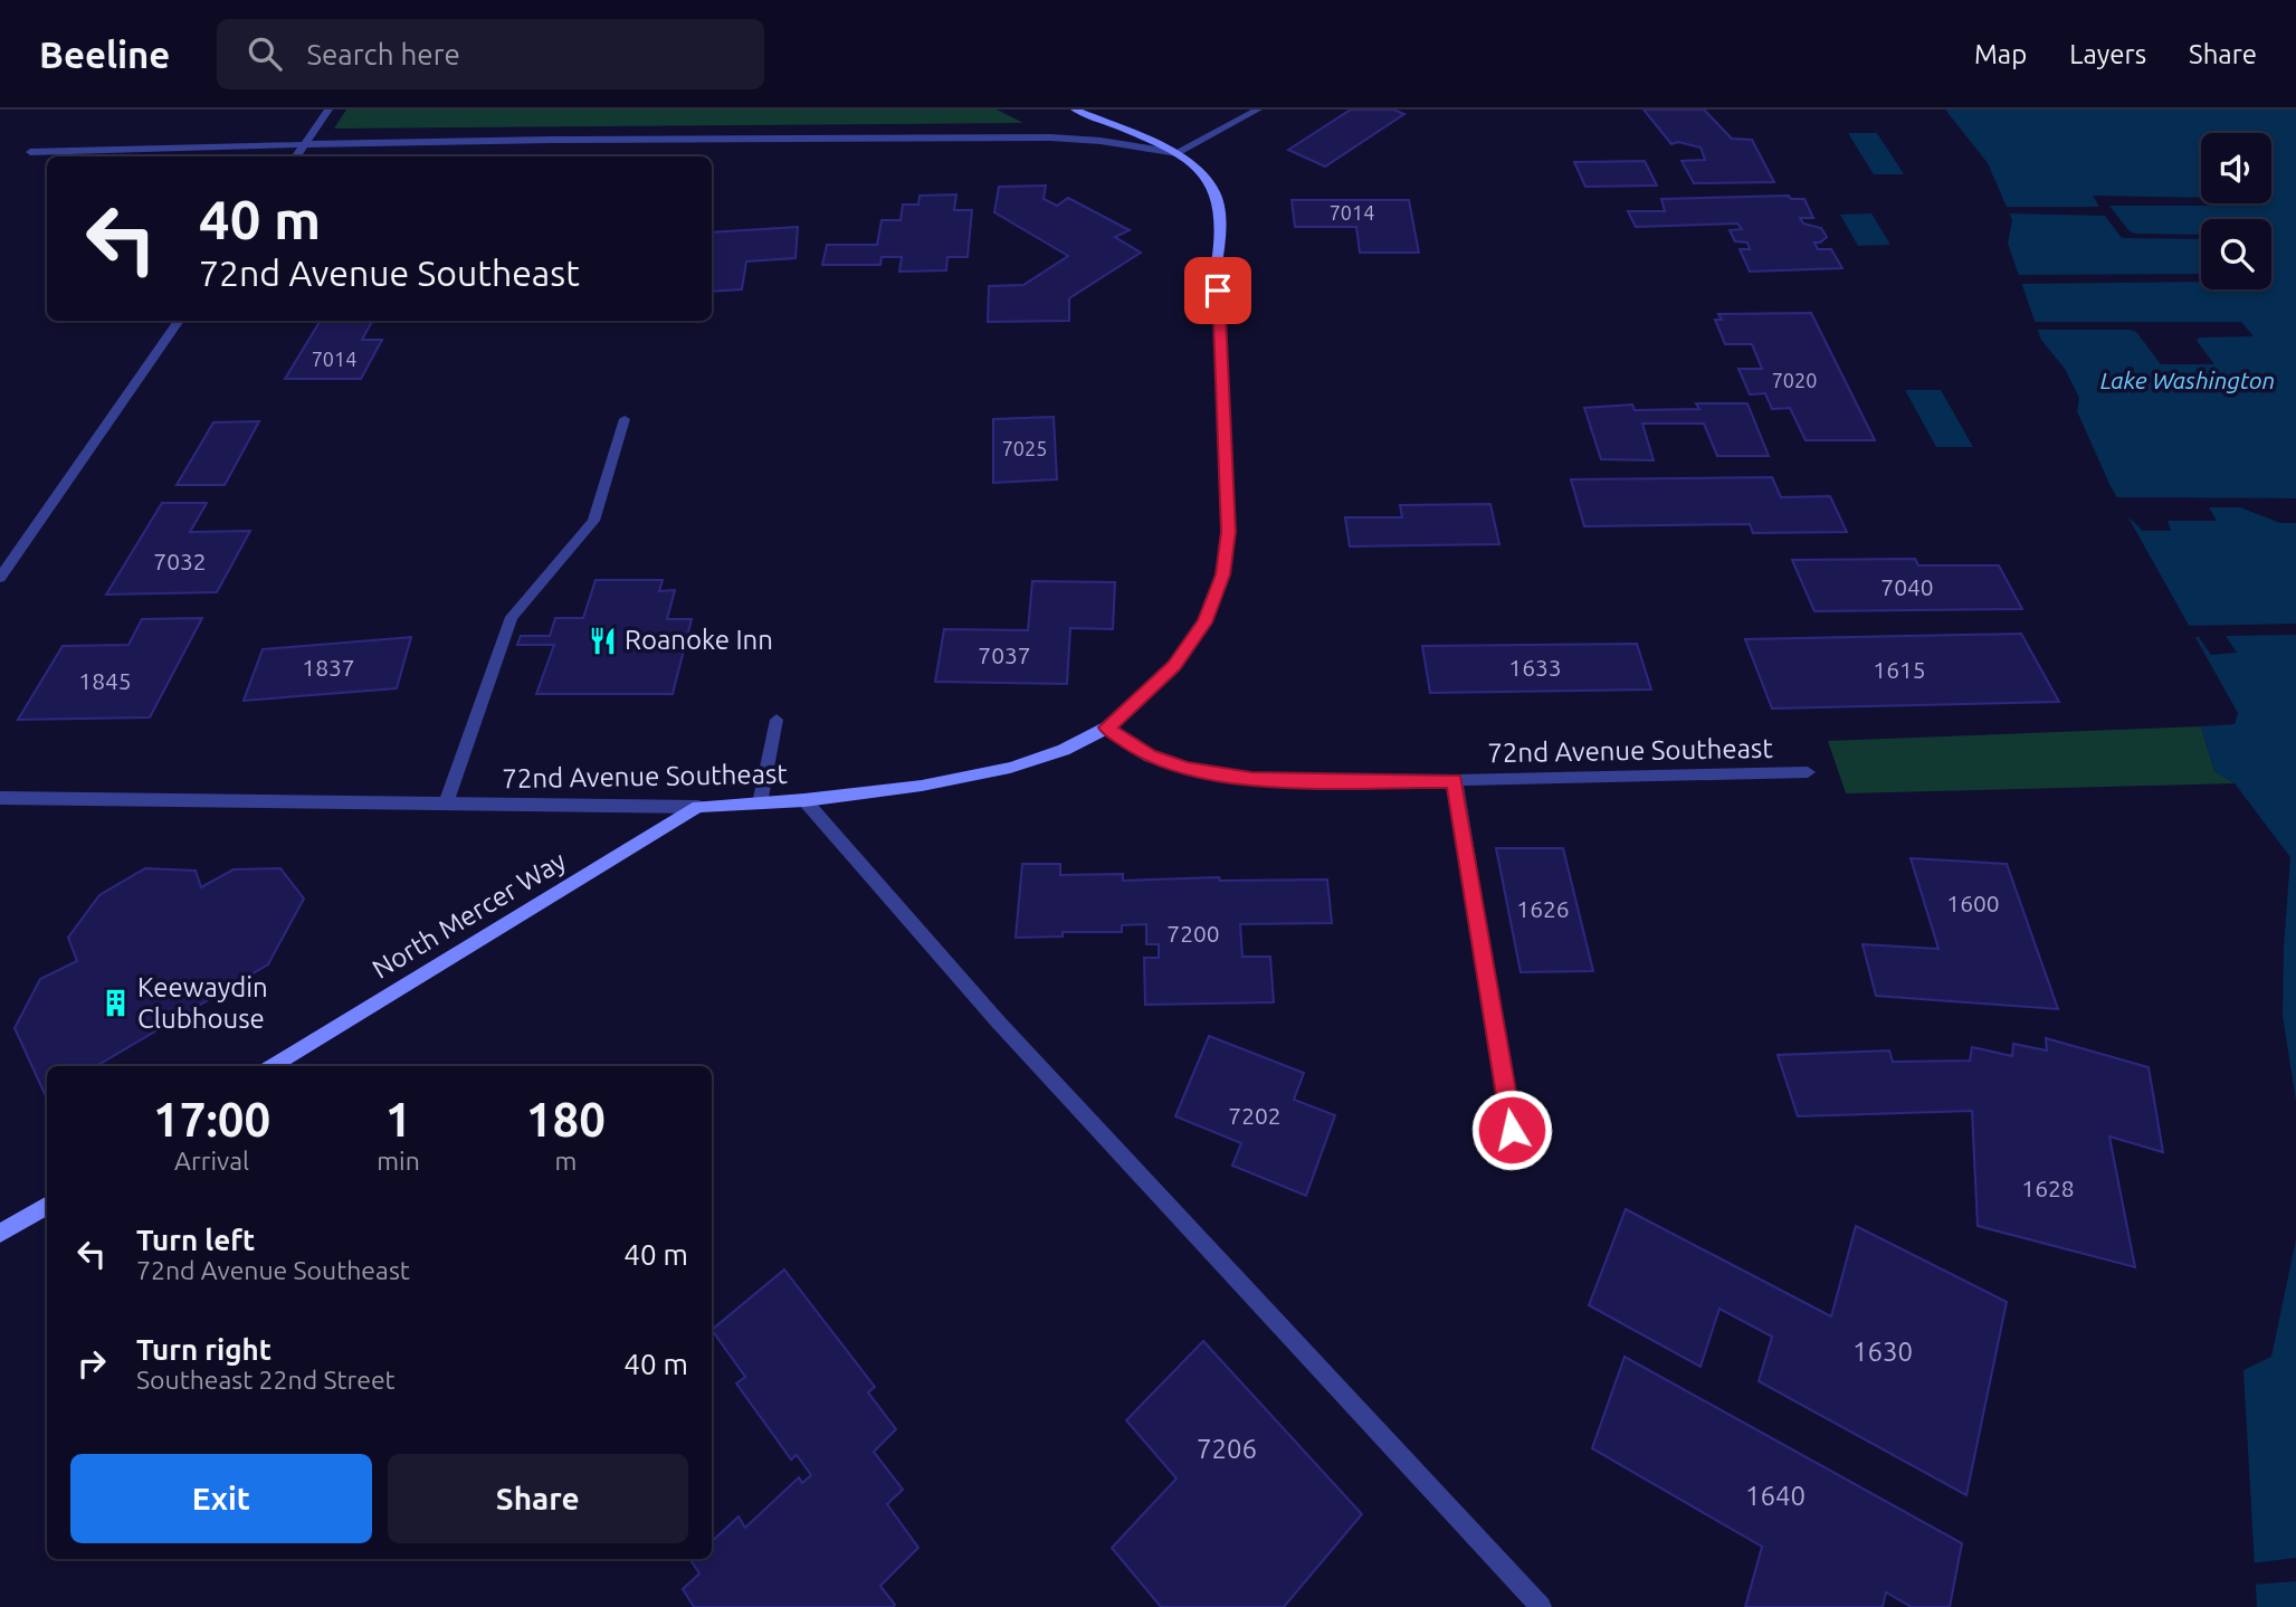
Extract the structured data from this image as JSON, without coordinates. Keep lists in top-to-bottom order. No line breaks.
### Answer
{"streets":{"street":["72nd Avenue Southeast","North Mercer Way"]},"crossings":[["72nd Avenue Southeast","North Mercer Way"]],"water":["Lake Washington"],"places":{"restaurant":["Roanoke Inn"],"building":["Keewaydin Clubhouse"]},"house_numbers":["7014","7014","7020","7025","7032","7040","7037","1837","1633","1615","1845","1600","1626","7200","7202","1628","1630","7206","1640"],"page":{"header":"Beeline","search":"Search here","nav":["Map","Layers","Share"],"turn":["40 m","72nd Avenue Southeast"],"eta":["17:00","Arrival","1","min","180","m"],"list":[{"name":"Turn left","note":"72nd Avenue Southeast","value":"40 m"},{"name":"Turn right","note":"Southeast 22nd Street","value":"40 m"}],"buttons":["Exit","Share"]}}
